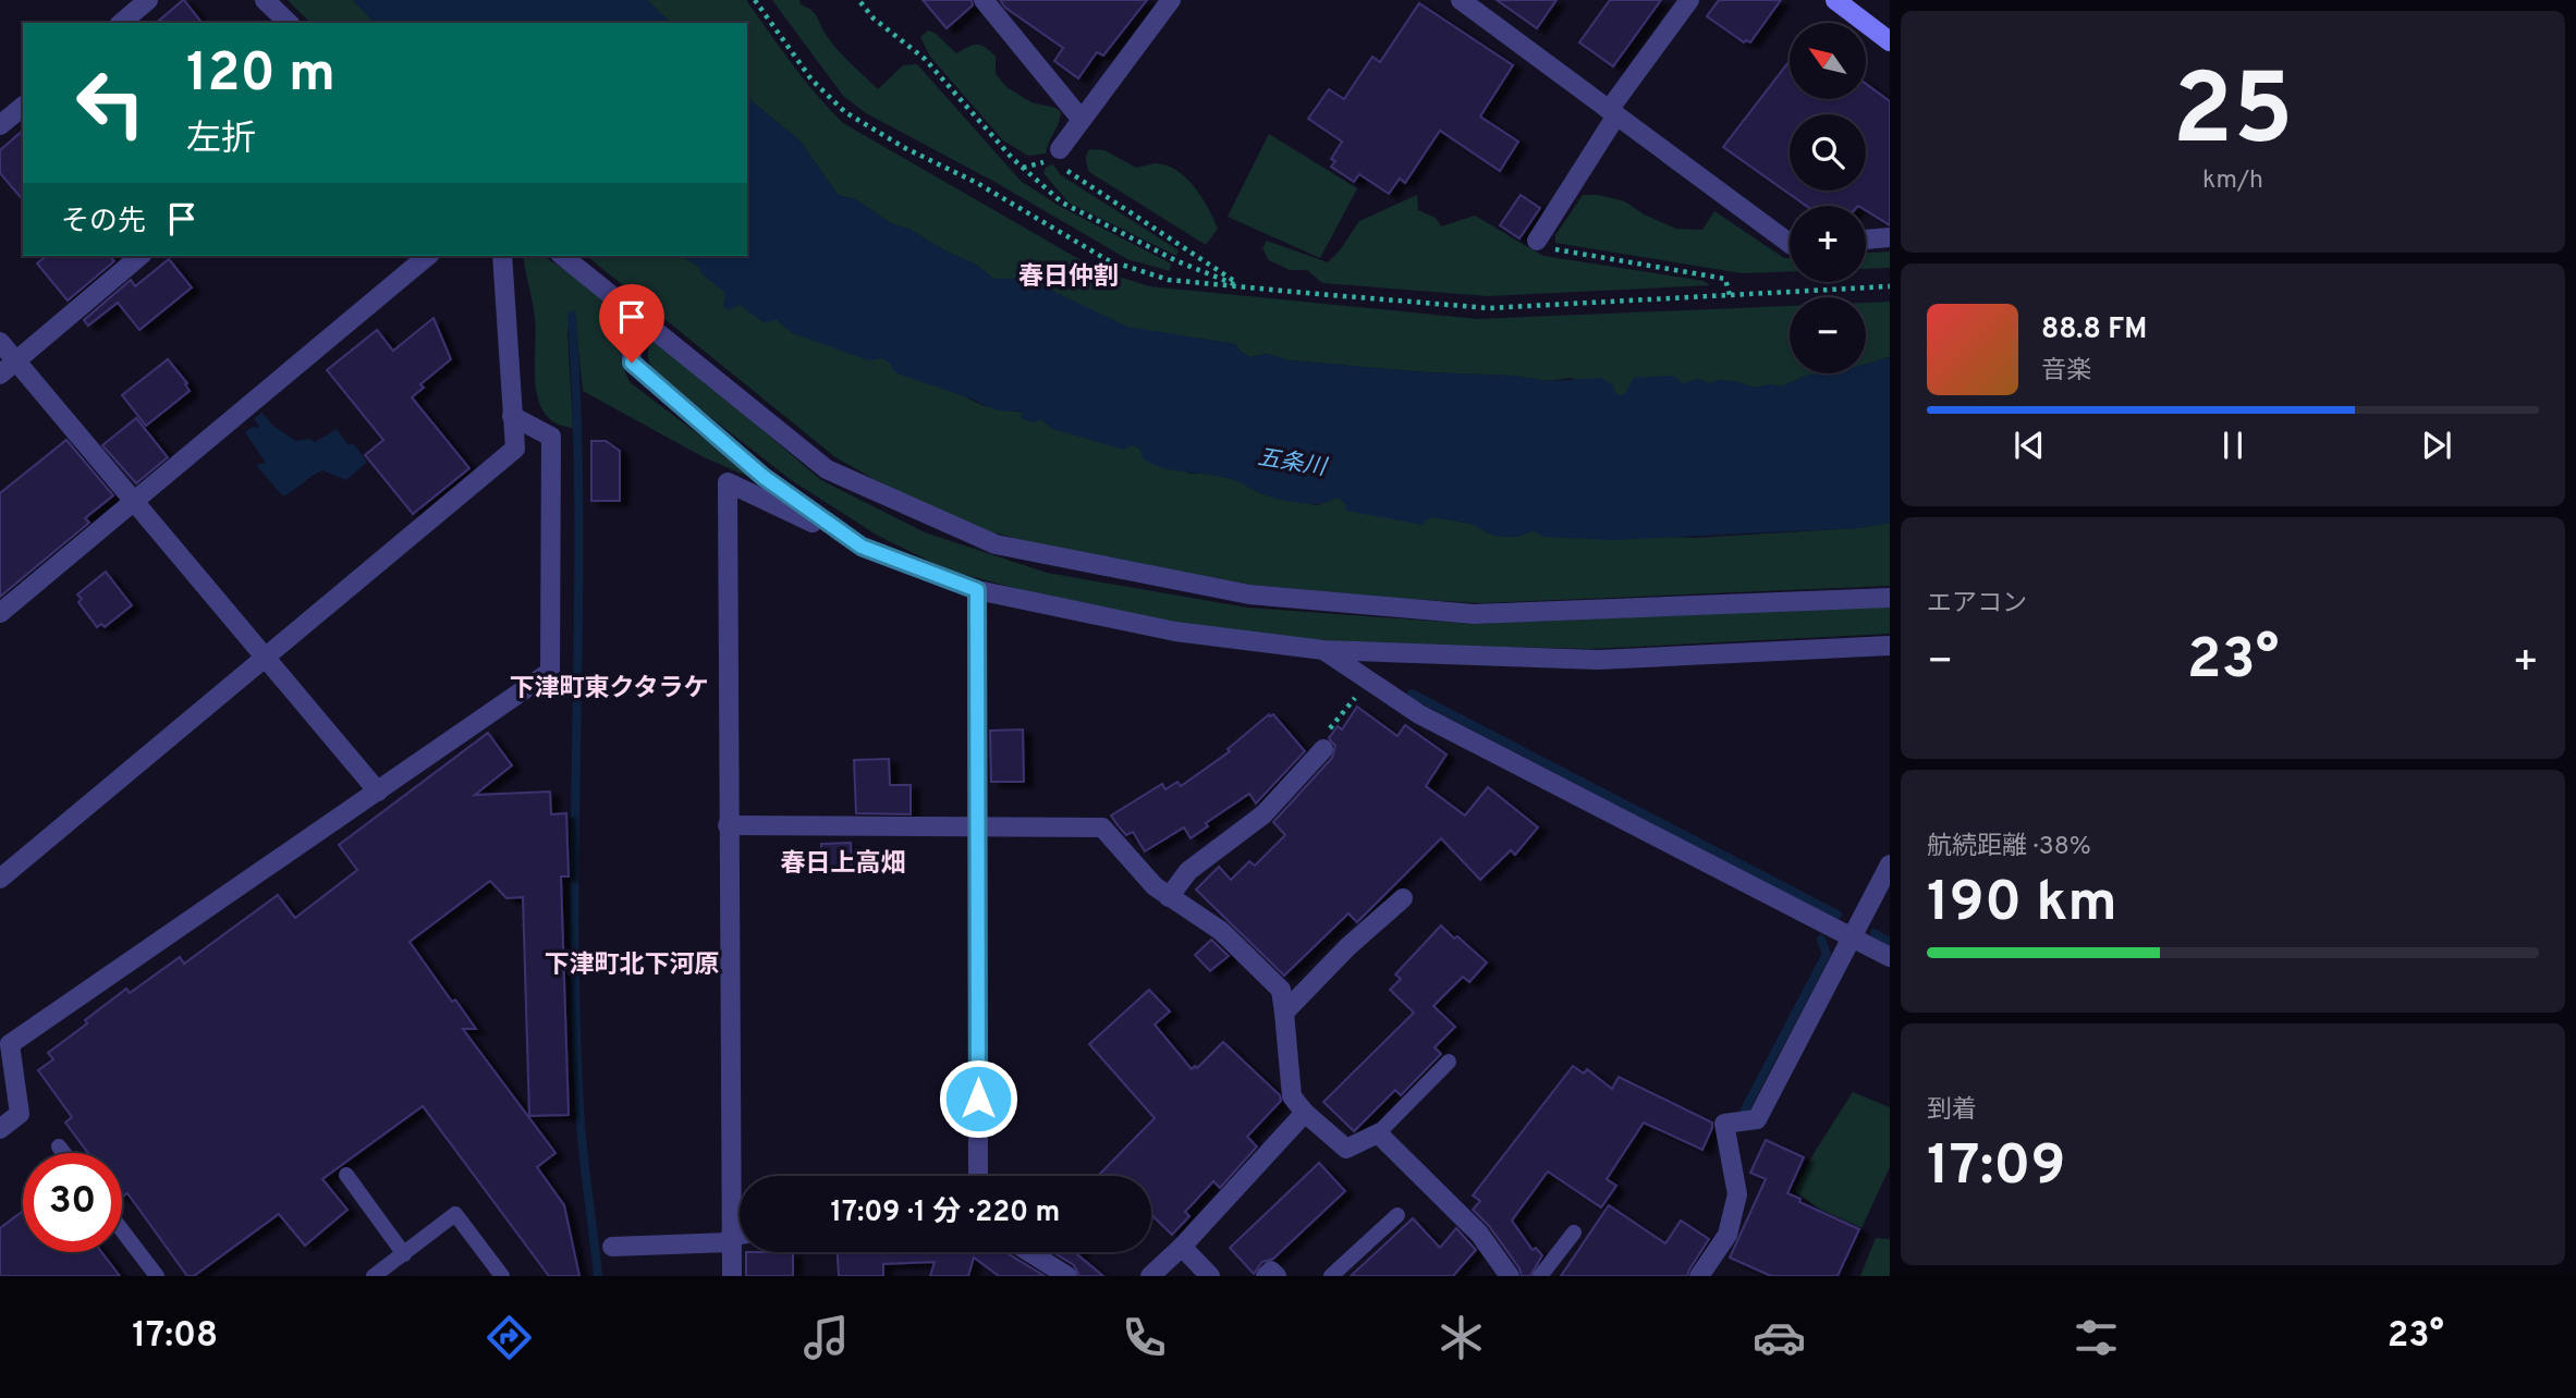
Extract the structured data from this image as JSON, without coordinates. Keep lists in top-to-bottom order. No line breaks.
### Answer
{"districts":["春日仲割","下津町東クタラケ","春日上高畑","下津町北下河原"],"water":["五条川"],"north":"top left","page":{"tile":[["25","km/h"],"エアコン",["航続距離 · 38%","190 km"],["到着","17:09"]],"map_buttons":["+","−"],"turn":["120 m","左折"],"then":"その先","song":["88.8 FM","音楽"],"heat":["−","23°","+"],"limit":"30","trip":"17:09 · 1 分 · 220 m","tabs":["17:08","23°"]}}
